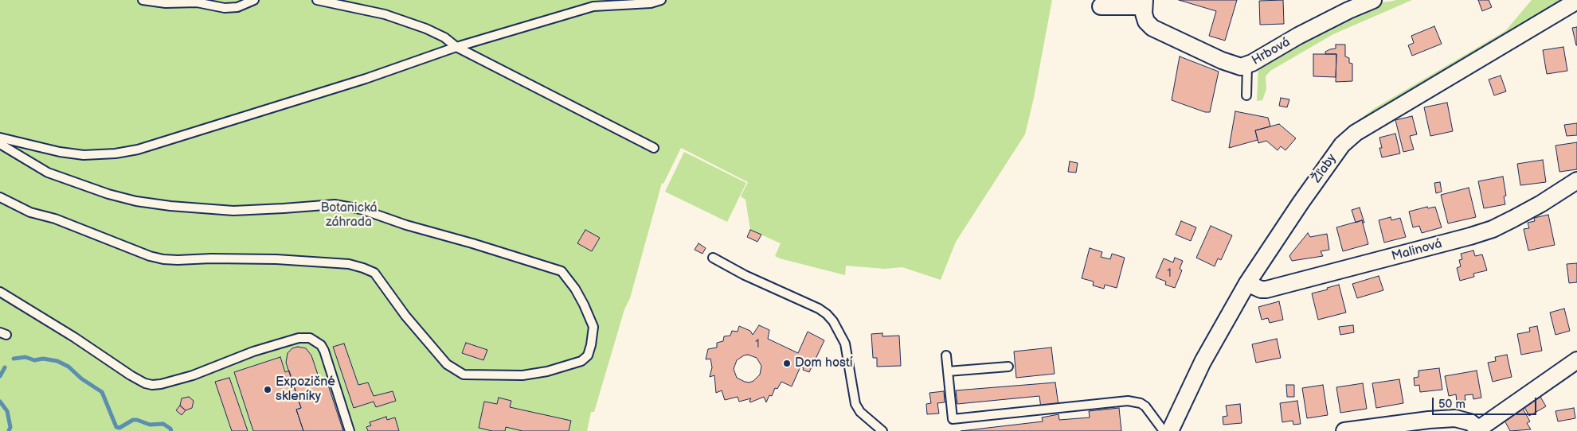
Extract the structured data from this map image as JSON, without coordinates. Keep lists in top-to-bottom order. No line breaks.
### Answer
{"streets":{"street":["Hrbová","Žľaby","Malinová"]},"crossings":[["Žľaby","Malinová"]],"parks":["Botanická záhrada"],"places":["Dom hostí","Expozičné skleníky"],"house_numbers":["1","1"],"scale_bar":"50 m"}
